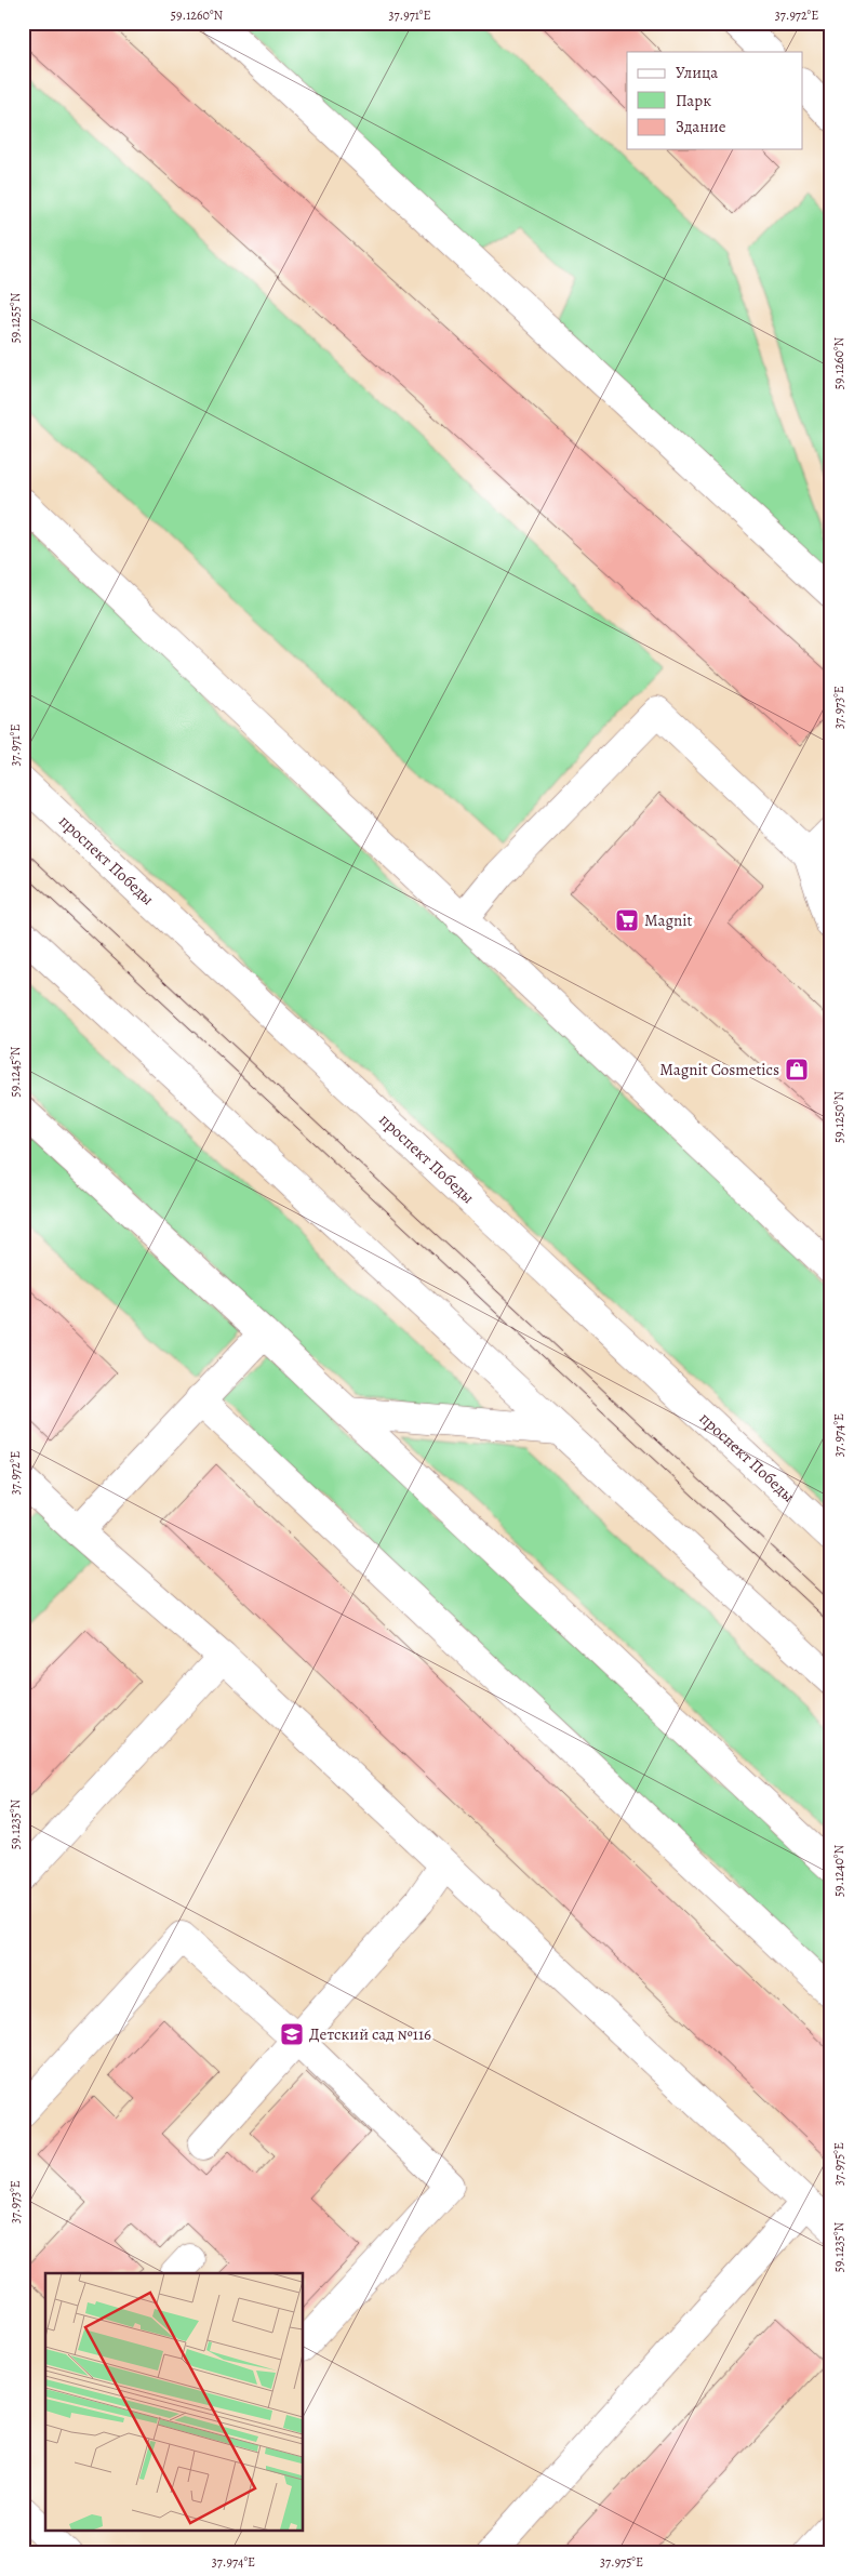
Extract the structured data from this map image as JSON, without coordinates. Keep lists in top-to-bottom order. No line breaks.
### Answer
{"streets":{"main road":["проспект Победы"]},"places":{"supermarket":["Magnit"],"shop":["Magnit Cosmetics"],"school or university":["Детский сад №116"]},"legend":["Улица","Парк","Здание"],"coordinates":["59.1260°N","37.971°E","37.972°E","59.1255°N","37.973°E","59.1245°N","59.1250°N","37.974°E","59.1235°N","59.1240°N","37.975°E"]}
